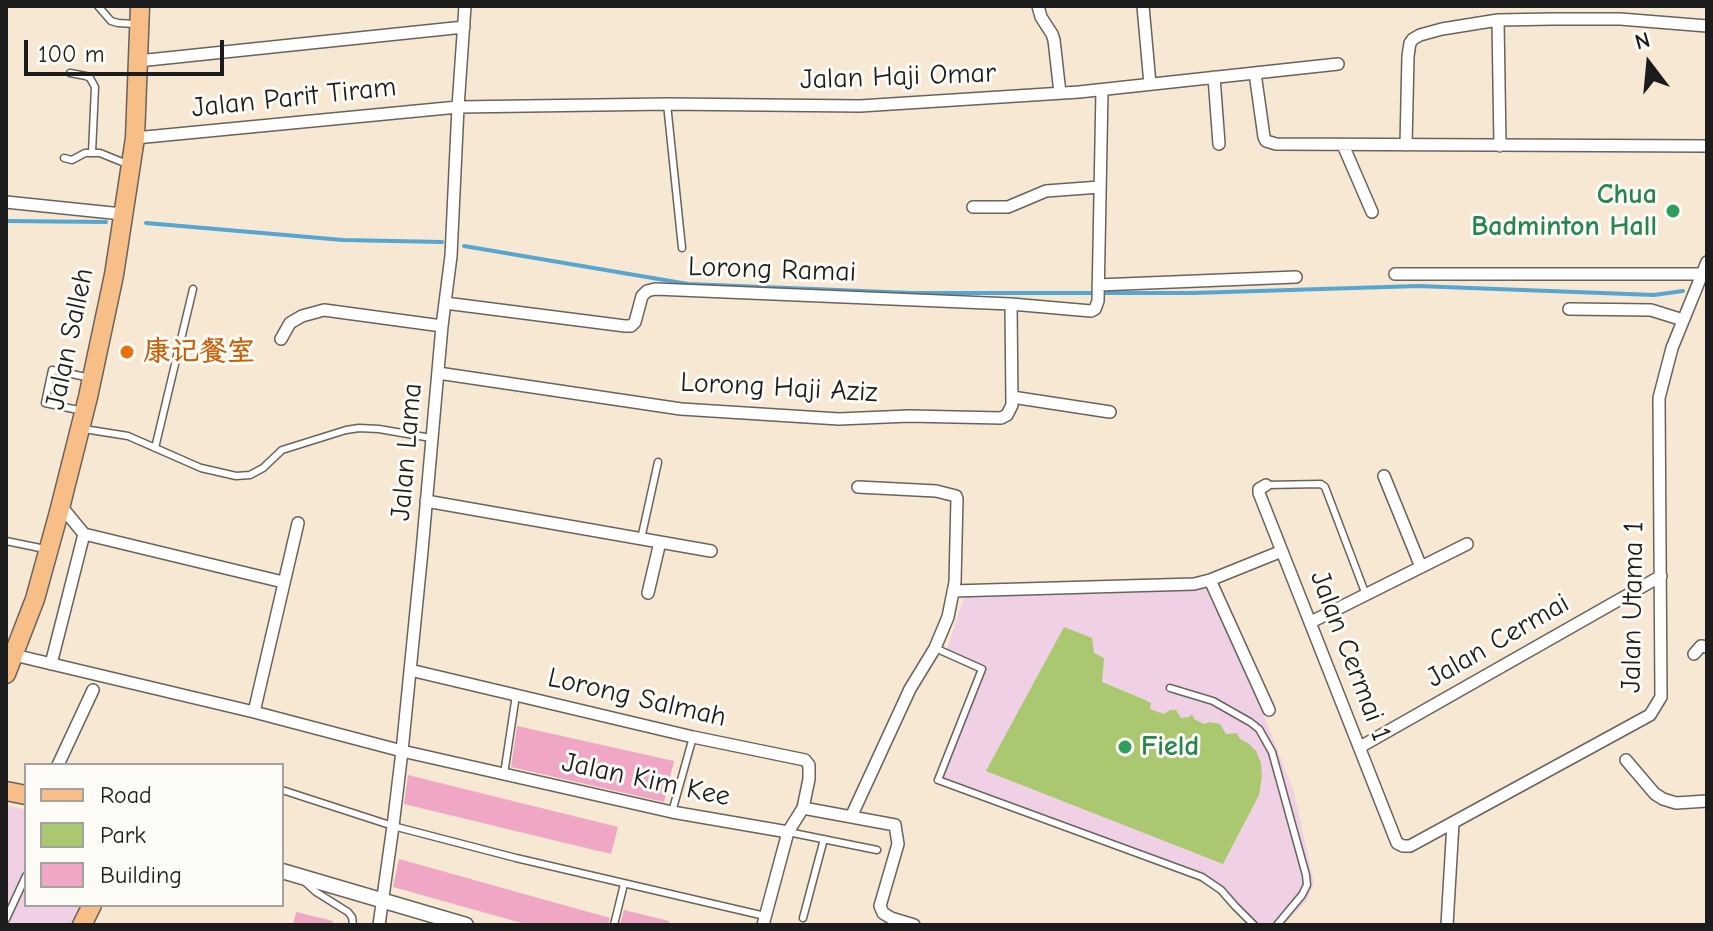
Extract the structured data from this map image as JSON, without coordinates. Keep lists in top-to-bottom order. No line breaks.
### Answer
{"streets":{"main road":["Jalan Salleh"],"street":["Jalan Haji Omar","Jalan Parit Tiram","Lorong Ramai","Lorong Haji Aziz","Jalan Lama","Jalan Utama 1","Jalan Cermai","Jalan Cermai 1","Lorong Salmah","Jalan Kim Kee"]},"crossings":[["Jalan Haji Omar","Jalan Parit Tiram"],["Jalan Haji Omar","Jalan Lama"],["Jalan Parit Tiram","Jalan Salleh"],["Jalan Parit Tiram","Jalan Lama"],["Lorong Ramai","Jalan Lama"],["Jalan Salleh","Jalan Kim Kee"],["Lorong Haji Aziz","Jalan Lama"],["Jalan Lama","Lorong Salmah"],["Jalan Lama","Jalan Kim Kee"],["Jalan Utama 1","Jalan Cermai"],["Jalan Utama 1","Jalan Cermai 1"],["Jalan Cermai","Jalan Cermai 1"]],"places":["Chua Badminton Hall","康记餐室","Field"],"legend":["Road","Park","Building"],"scale_bar":"100 m","north":"top"}
